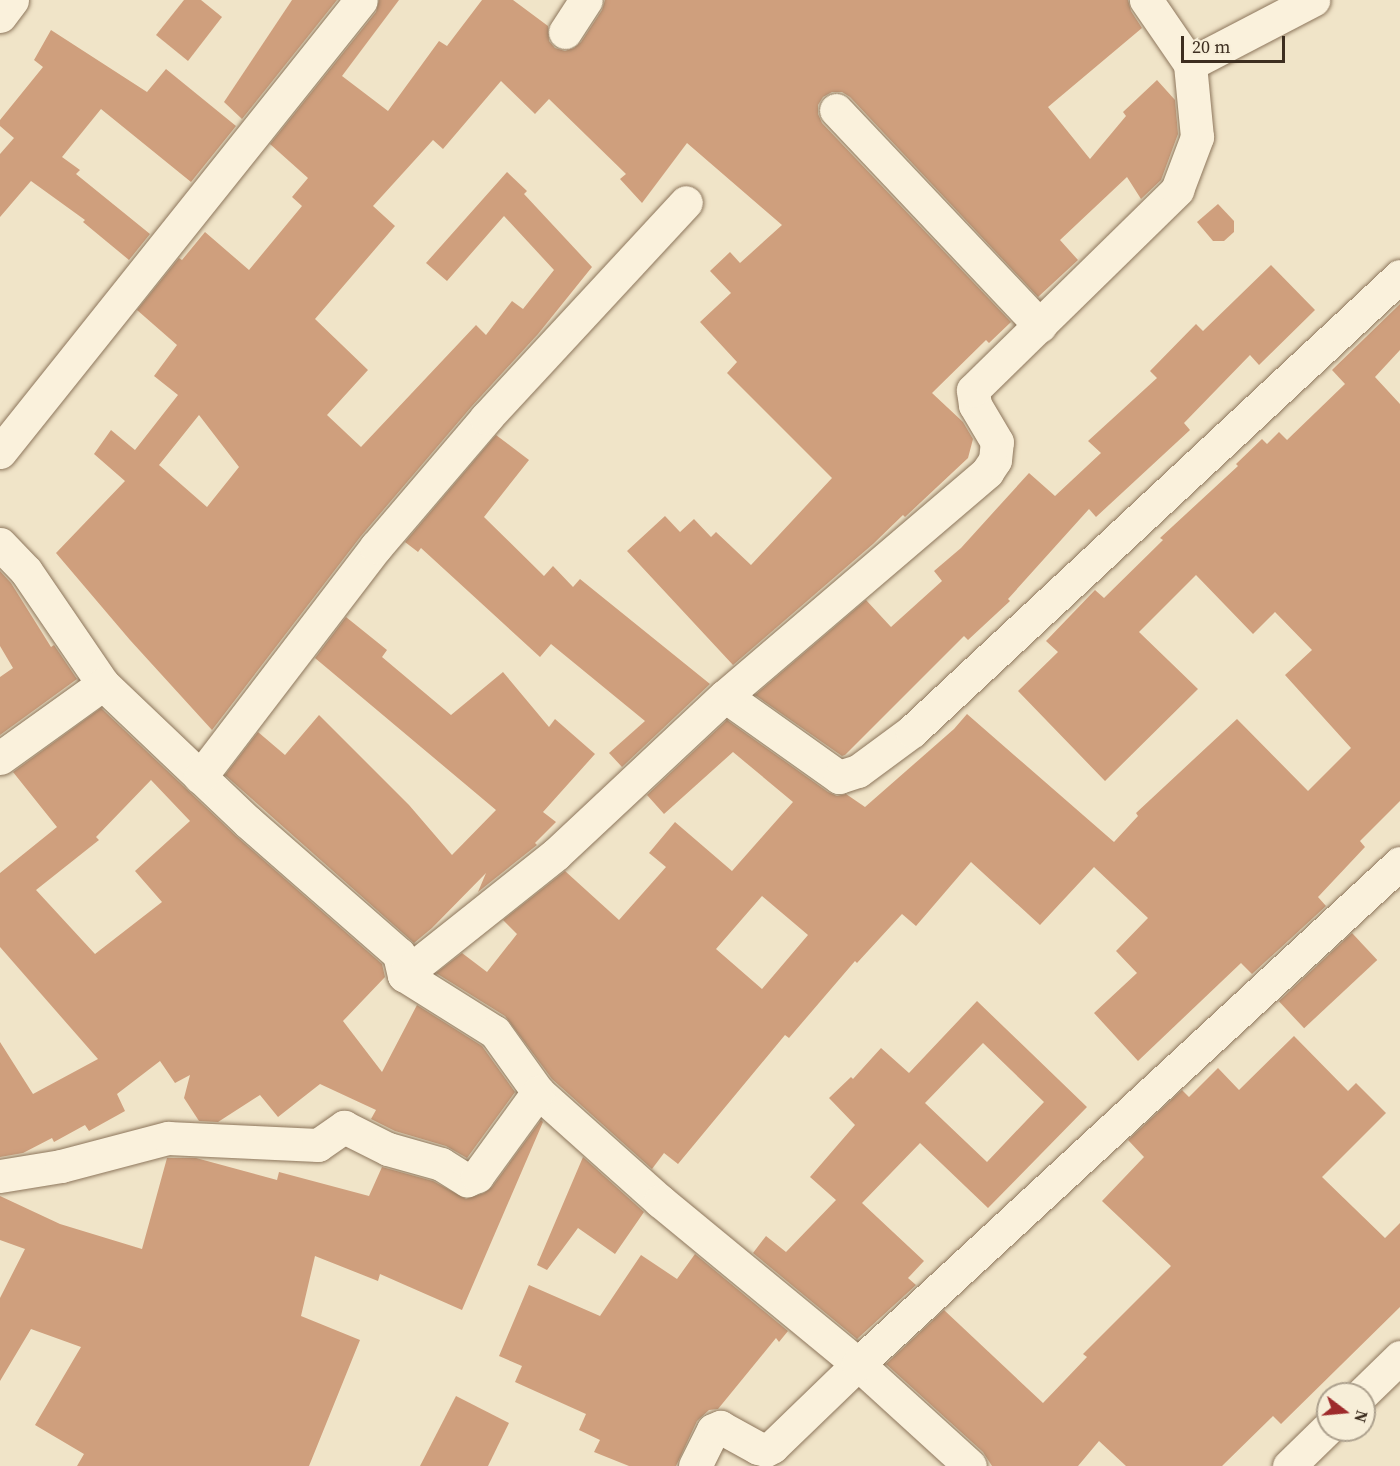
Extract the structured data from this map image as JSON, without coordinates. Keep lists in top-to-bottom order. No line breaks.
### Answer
{"scale_bar":"20 m","north":"right"}
